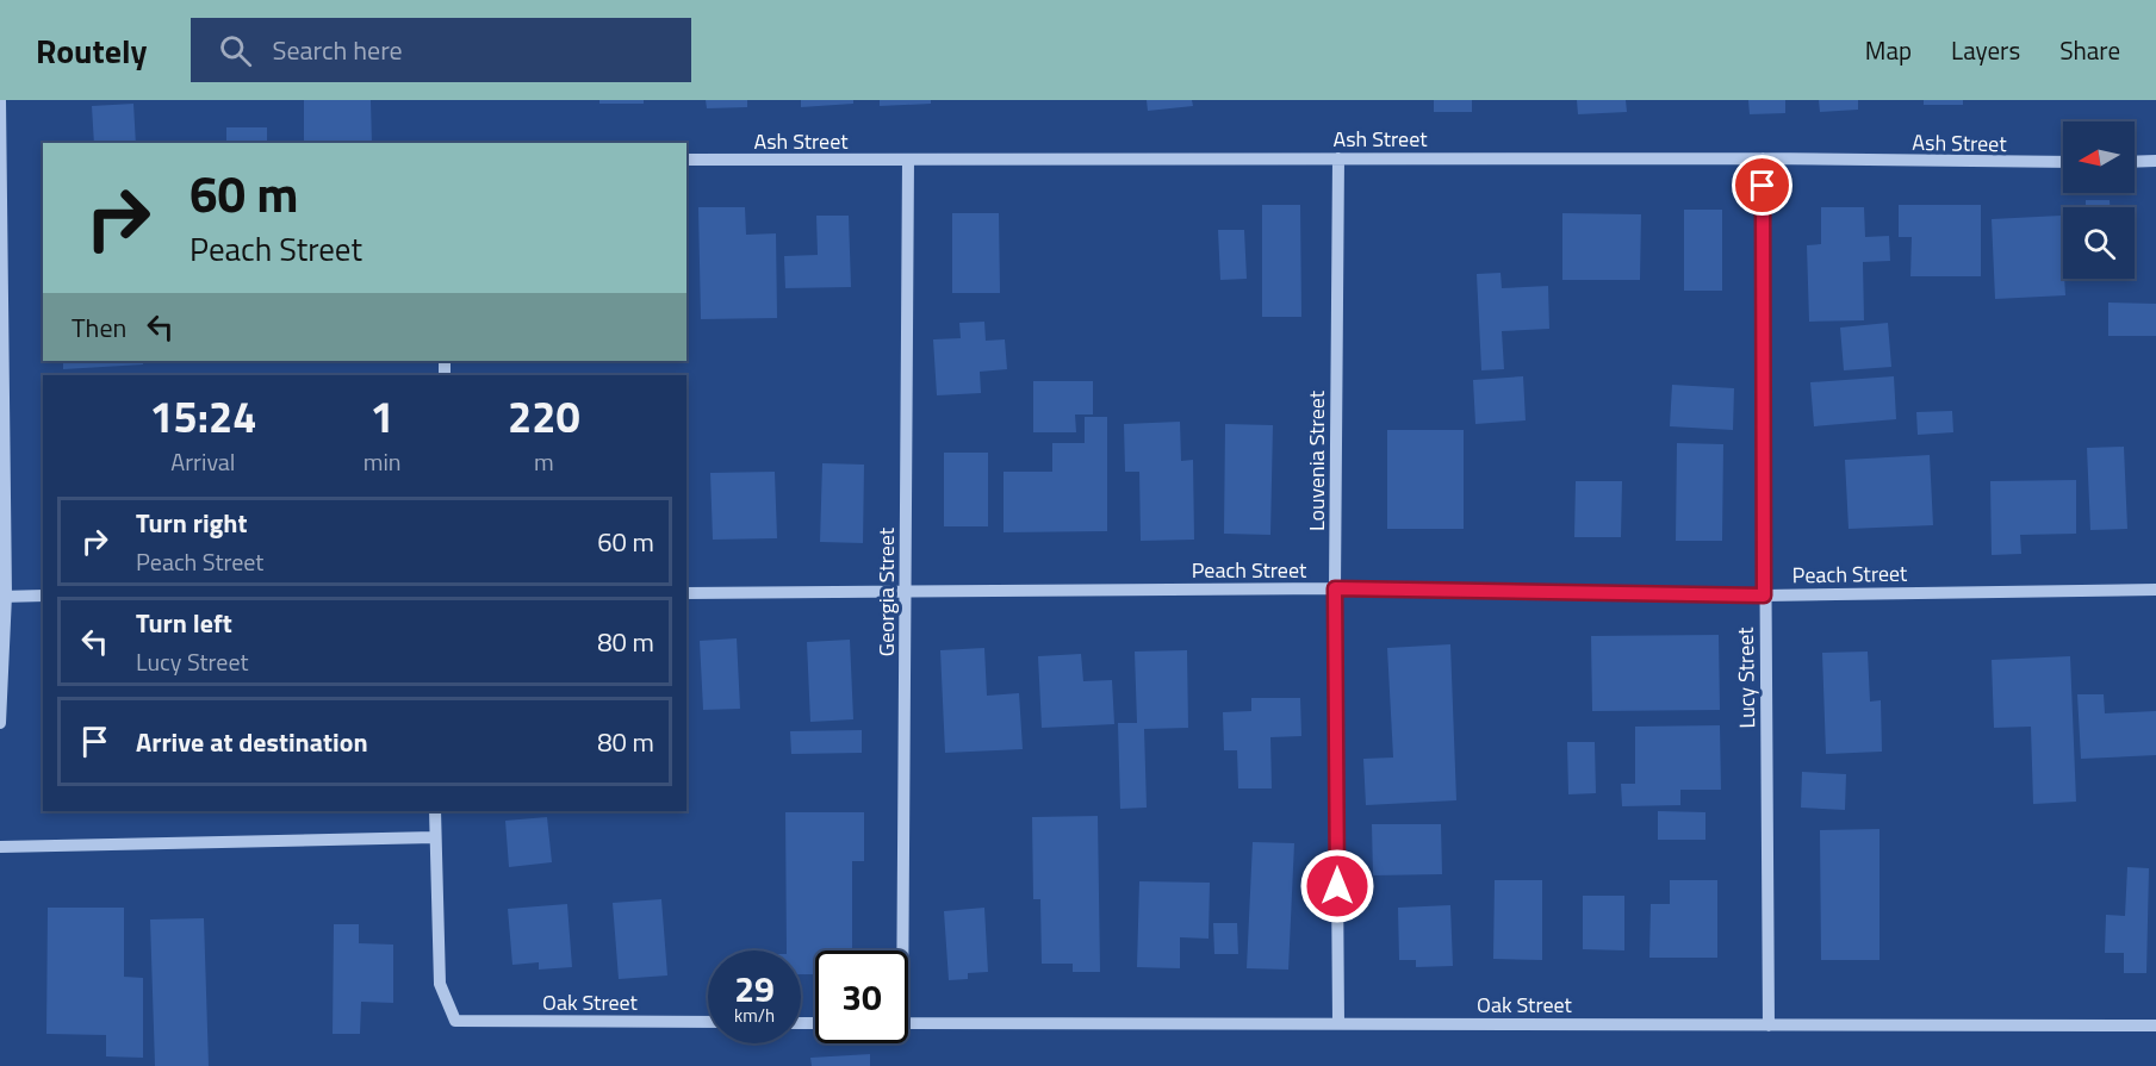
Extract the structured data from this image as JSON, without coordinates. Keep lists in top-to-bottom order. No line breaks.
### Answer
{"streets":{"street":["Ash Street","Louvenia Street","Peach Street","Georgia Street","Lucy Street","Oak Street"]},"crossings":[["Ash Street","Louvenia Street"],["Ash Street","Georgia Street"],["Ash Street","Lucy Street"],["Louvenia Street","Peach Street"],["Louvenia Street","Oak Street"],["Peach Street","Georgia Street"],["Peach Street","Lucy Street"],["Lucy Street","Oak Street"]],"north":"left","page":{"header":"Routely","search":"Search here","nav":["Map","Layers","Share"],"turn":["60 m","Peach Street"],"then":"Then","eta":["15:24","Arrival","1","min","220","m"],"list":[{"name":"Turn right","note":"Peach Street","value":"60 m"},{"name":"Turn left","note":"Lucy Street","value":"80 m"},{"name":"Arrive at destination","value":"80 m"}],"speed":"29 km/h","limit":"30"}}
